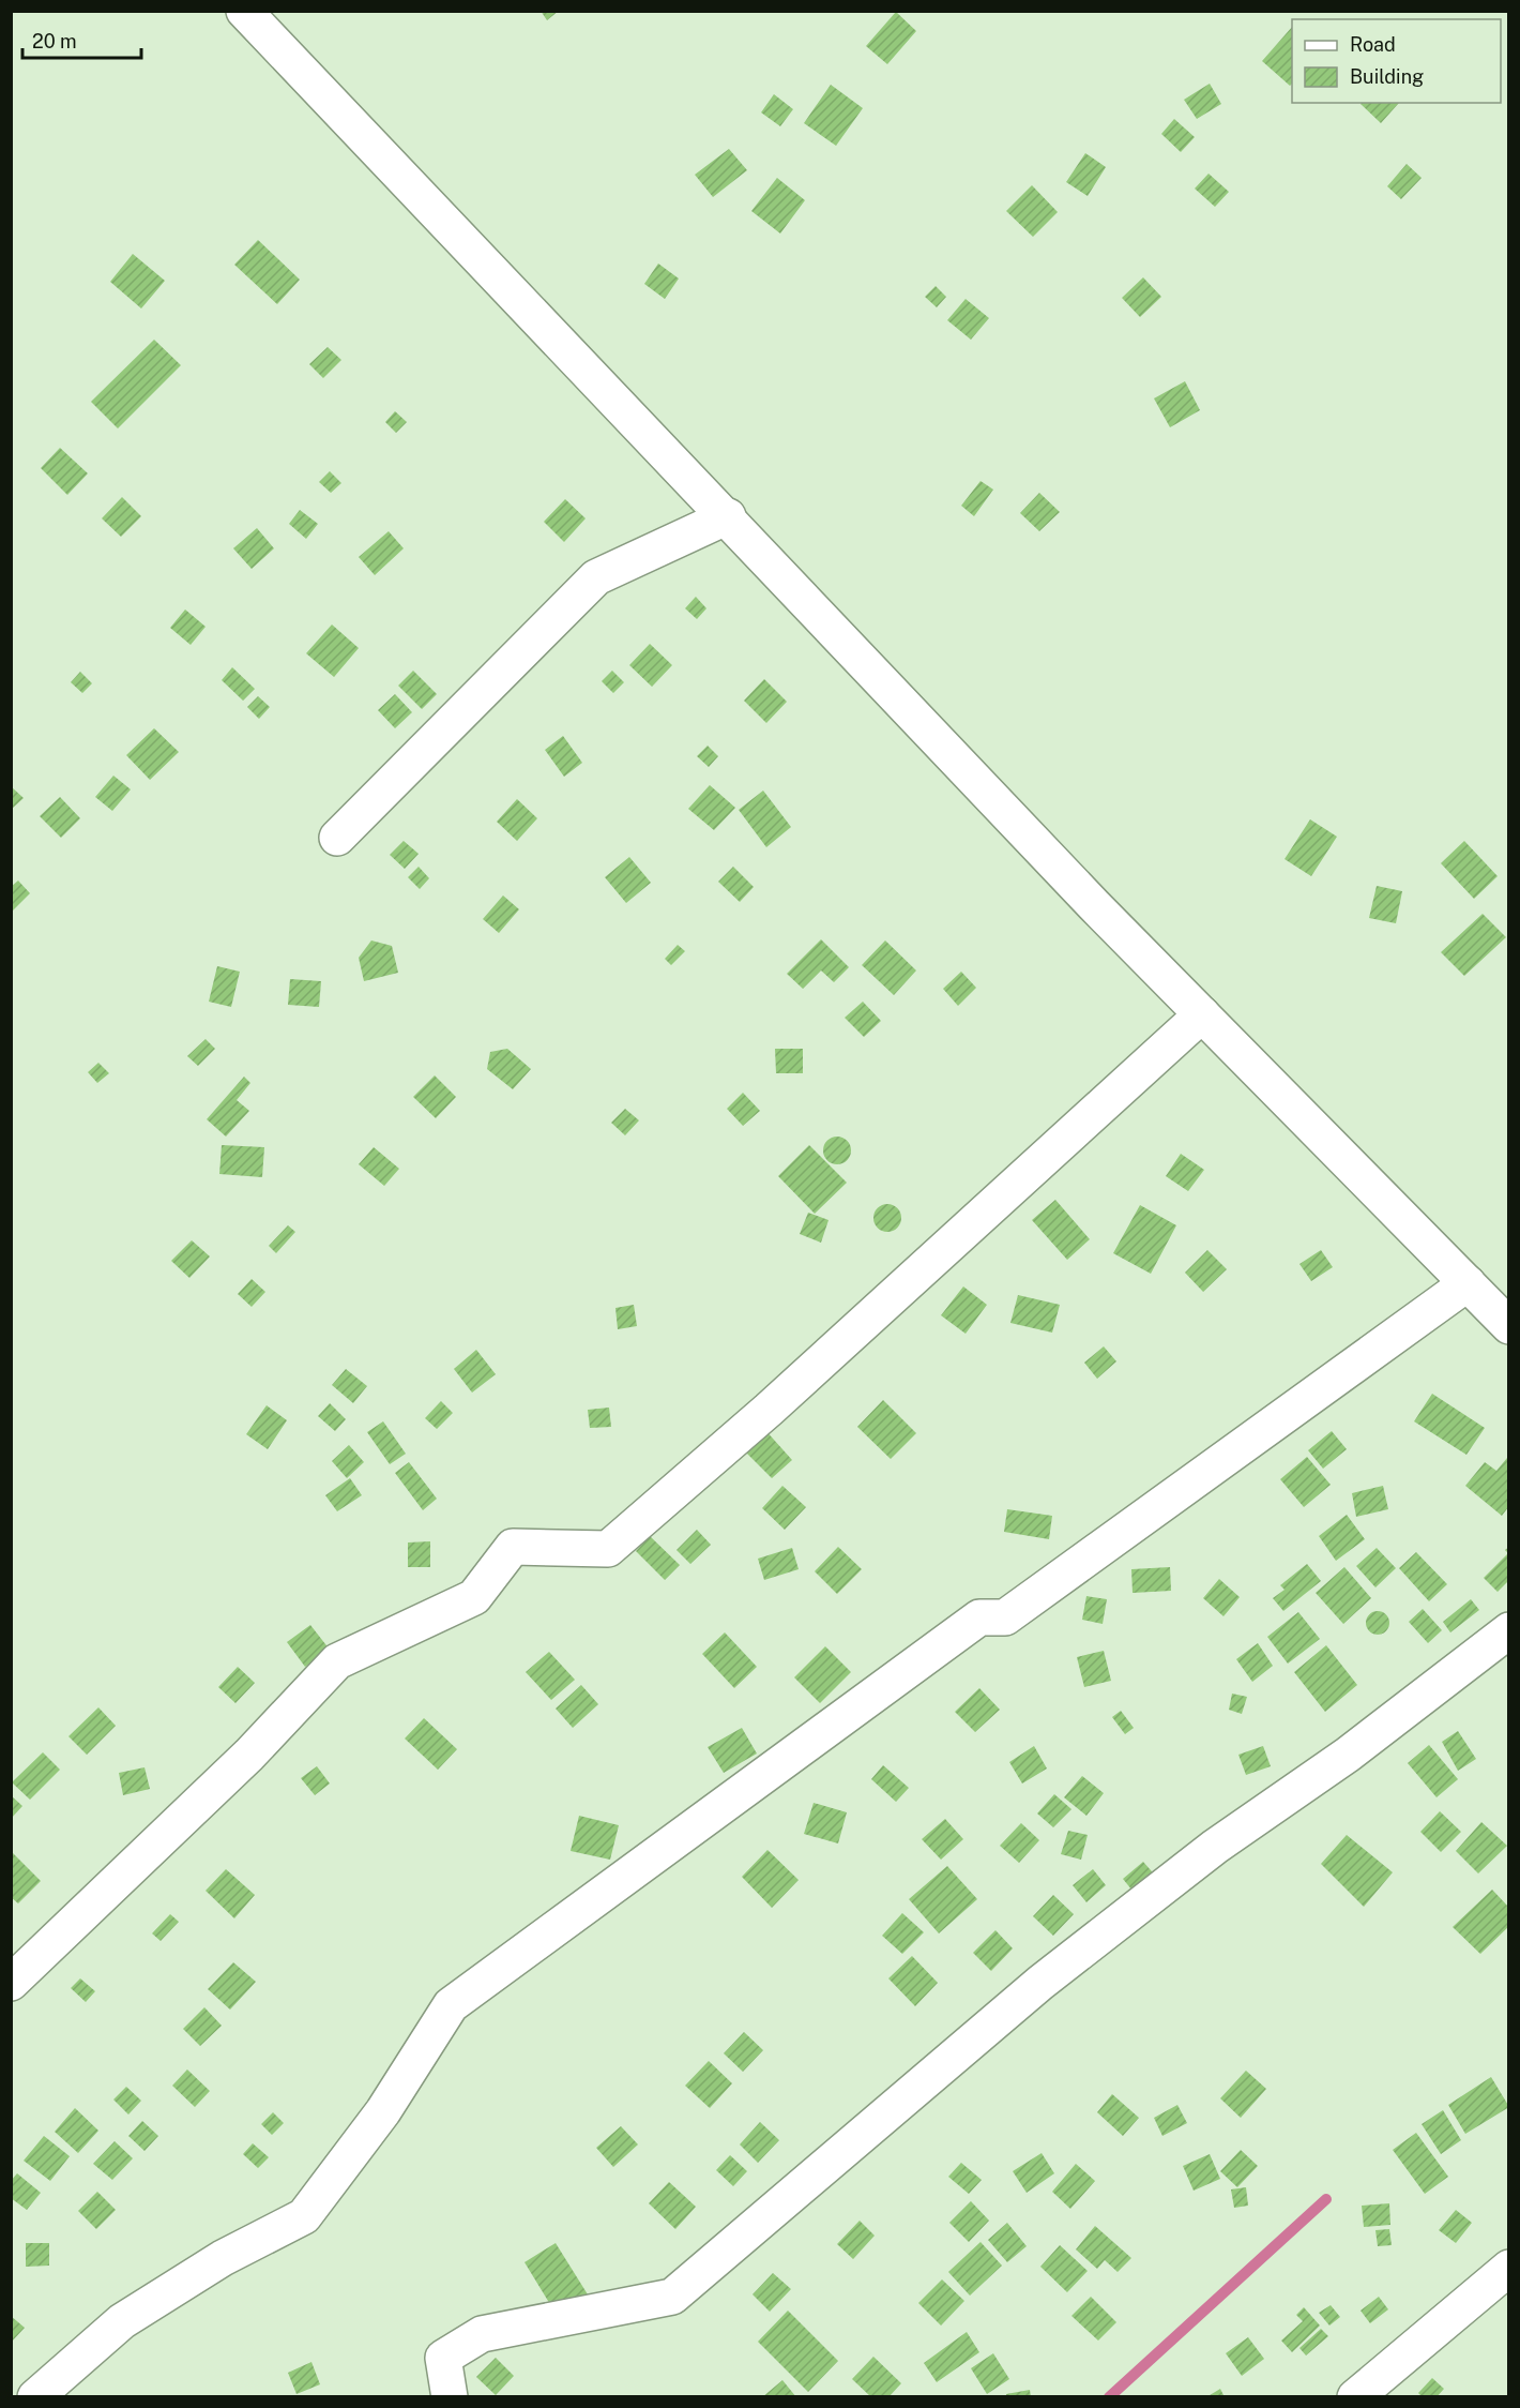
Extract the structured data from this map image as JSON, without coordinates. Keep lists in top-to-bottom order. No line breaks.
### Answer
{"legend":["Road","Building"],"scale_bar":"20 m"}
